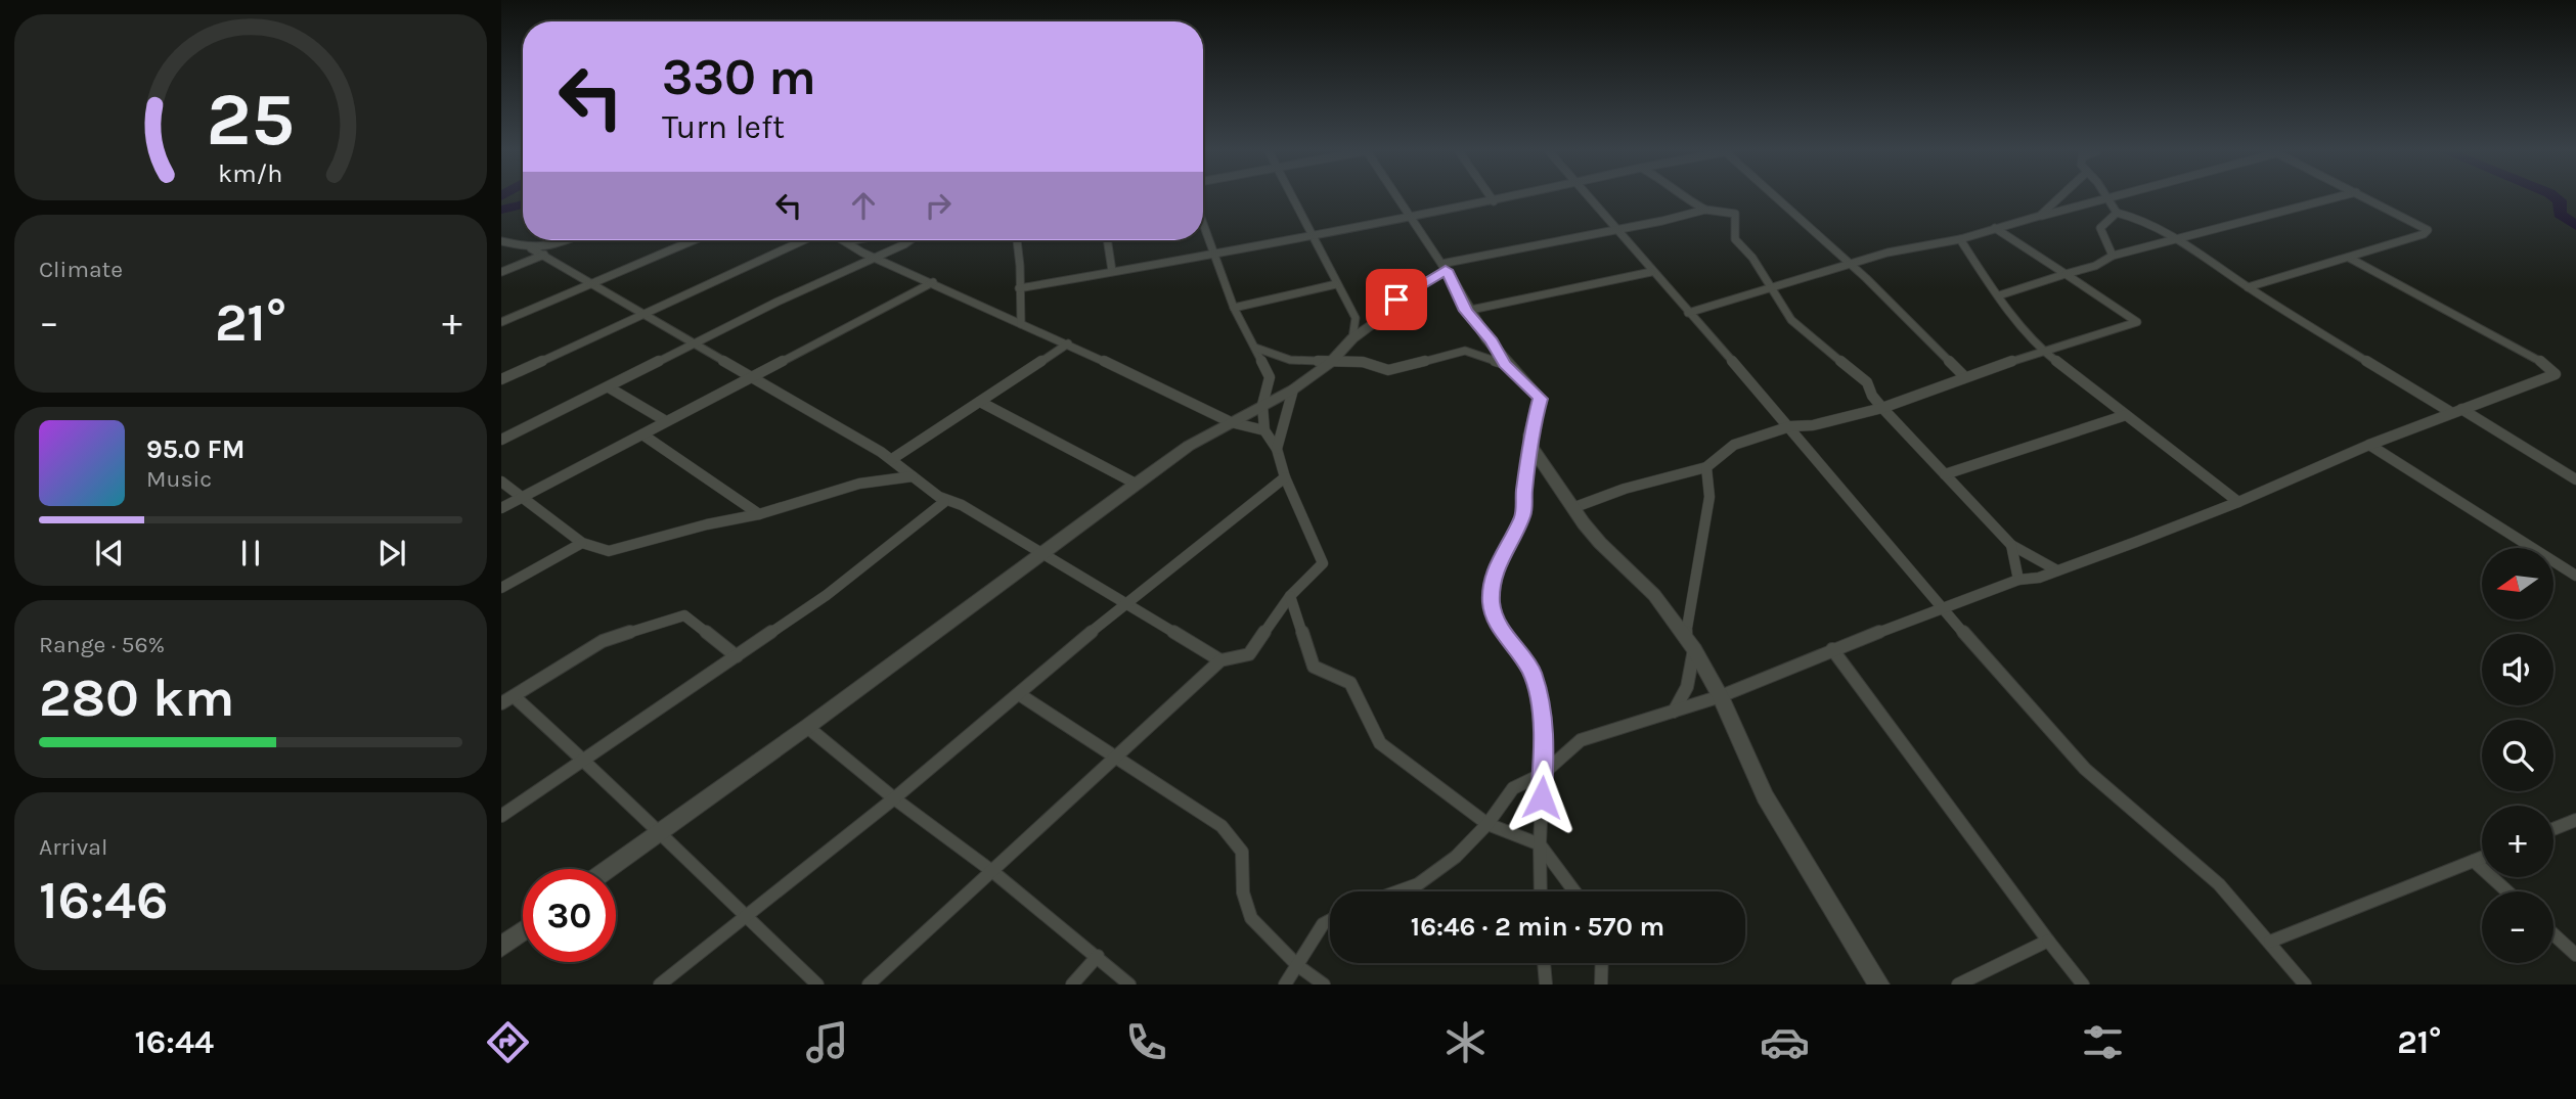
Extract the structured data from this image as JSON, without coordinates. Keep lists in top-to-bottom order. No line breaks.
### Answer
{"north":"left","page":{"turn":["330 m","Turn left"],"tile":["Climate",["Range · 56%","280 km"],["Arrival","16:46"]],"heat":["−","21°","+"],"song":["95.0 FM","Music"],"map_buttons":["+","−"],"limit":"30","trip":"16:46 · 2 min · 570 m","tabs":["16:44","21°"],"gauge":["25","km/h"]}}
